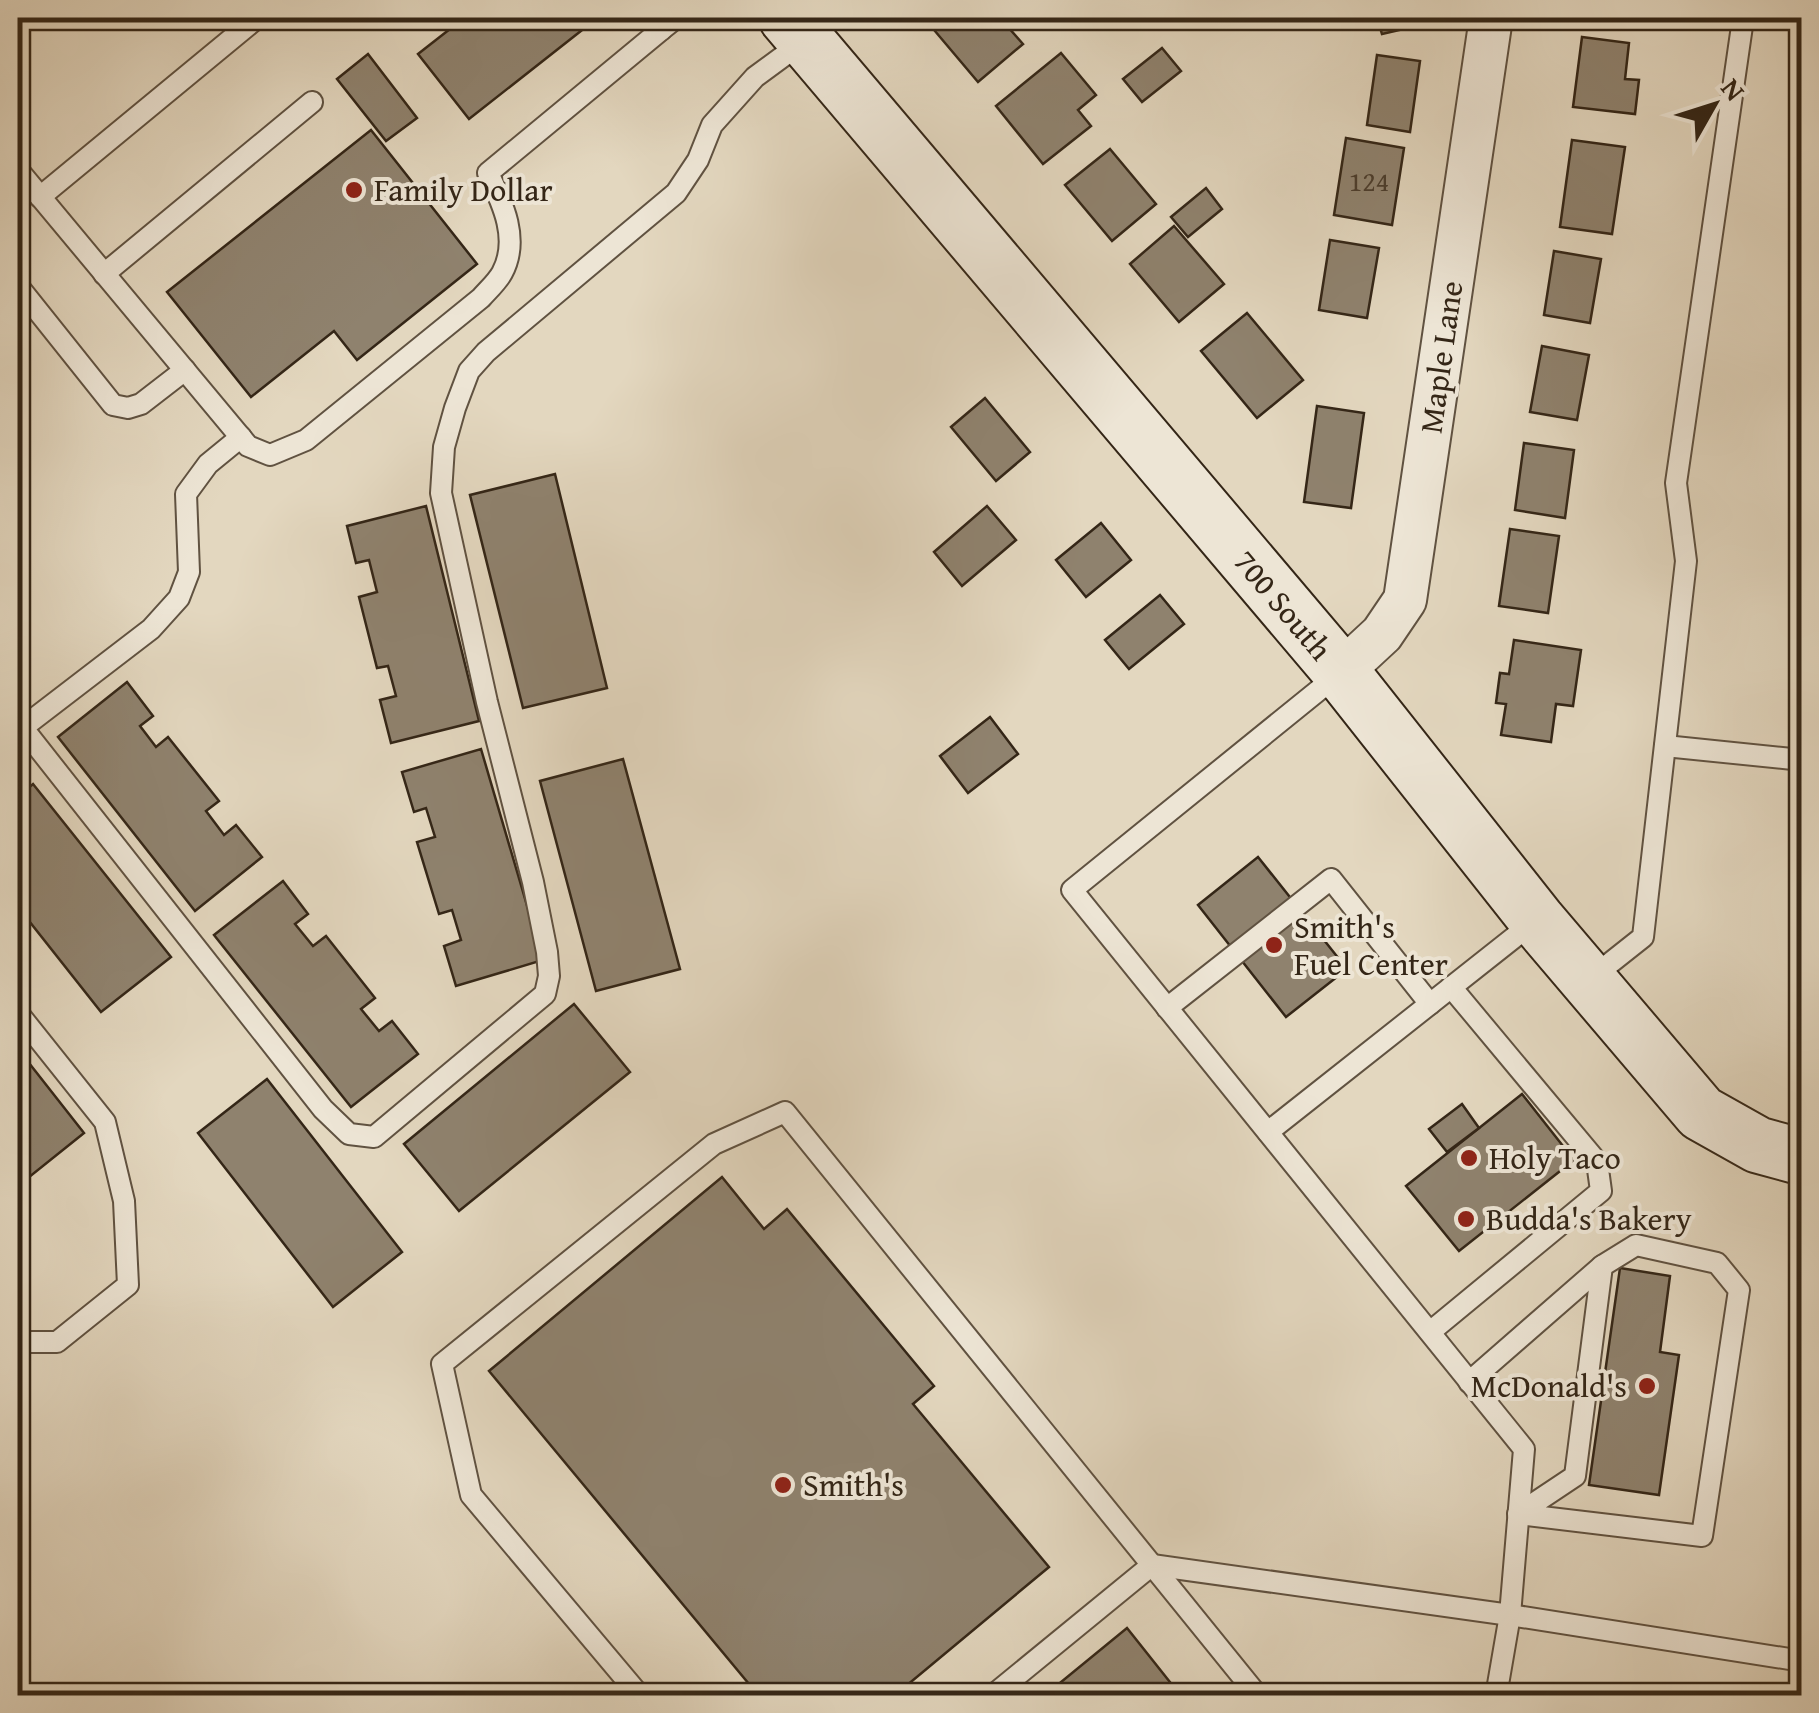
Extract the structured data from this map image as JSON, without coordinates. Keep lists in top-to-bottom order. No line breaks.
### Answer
{"streets":{"street":["Maple Lane","700 South"]},"crossings":[["Maple Lane","700 South"]],"places":["Family Dollar","Smith's Fuel Center","Holy Taco","Budda's Bakery","McDonald's","Smith's"],"house_numbers":["124"],"north":"top right"}
